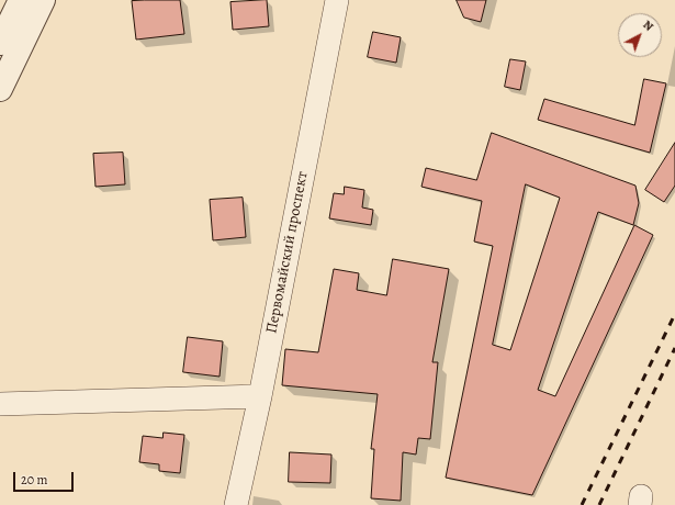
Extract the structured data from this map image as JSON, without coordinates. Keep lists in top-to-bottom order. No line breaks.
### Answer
{"streets":{"street":["Первомайский проспект"]},"scale_bar":"20 m","north":"top right"}
